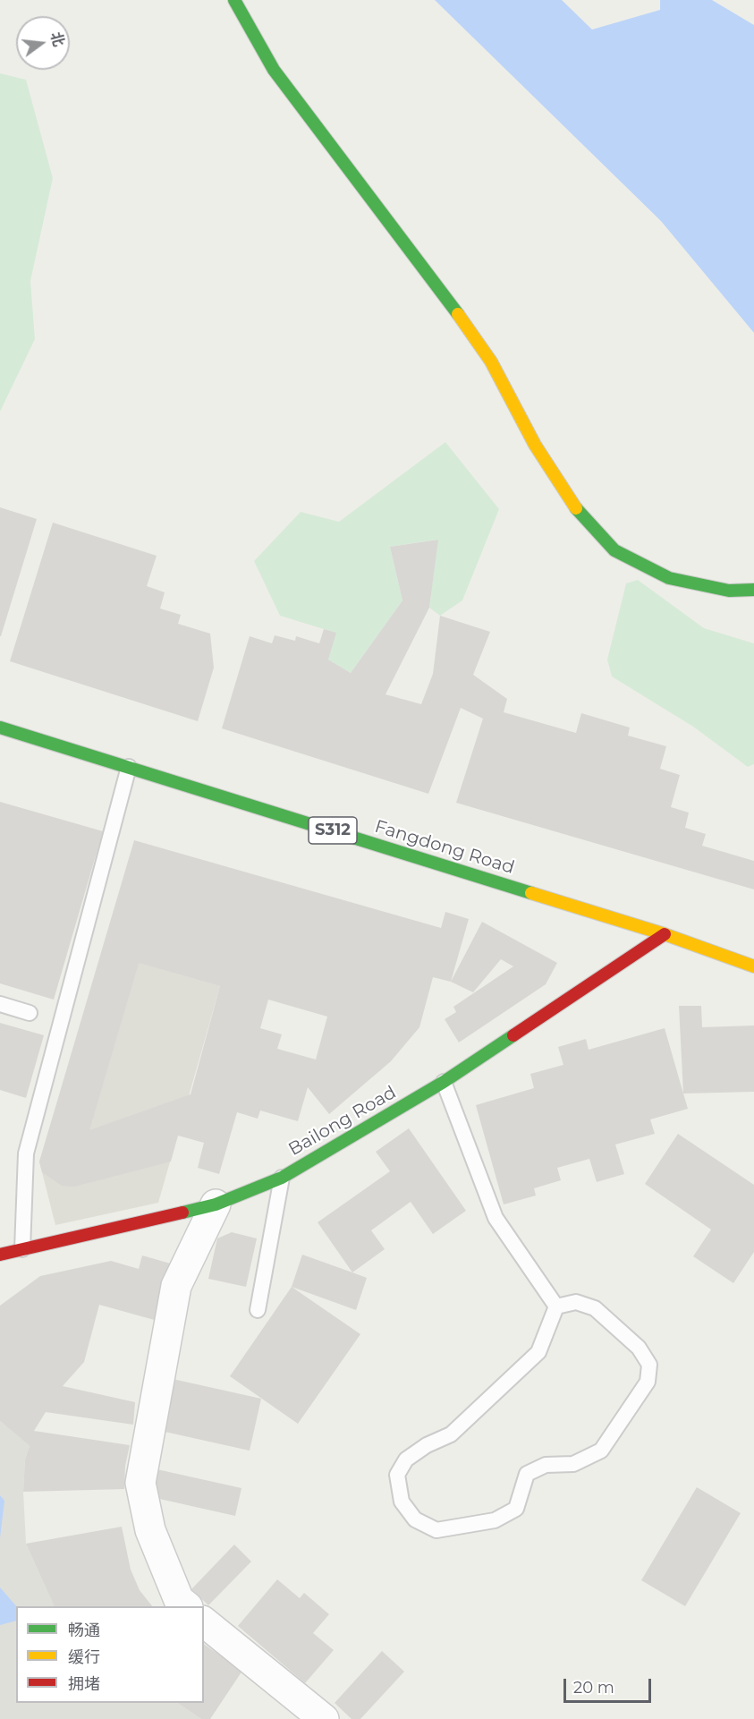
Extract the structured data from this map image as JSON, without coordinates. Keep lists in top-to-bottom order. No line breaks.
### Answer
{"streets":{"street":["S312","Fangdong Road","Bailong Road"]},"crossings":[["Fangdong Road","Bailong Road"]],"legend":["畅通","缓行","拥堵"],"scale_bar":"20 m","north":"right"}
